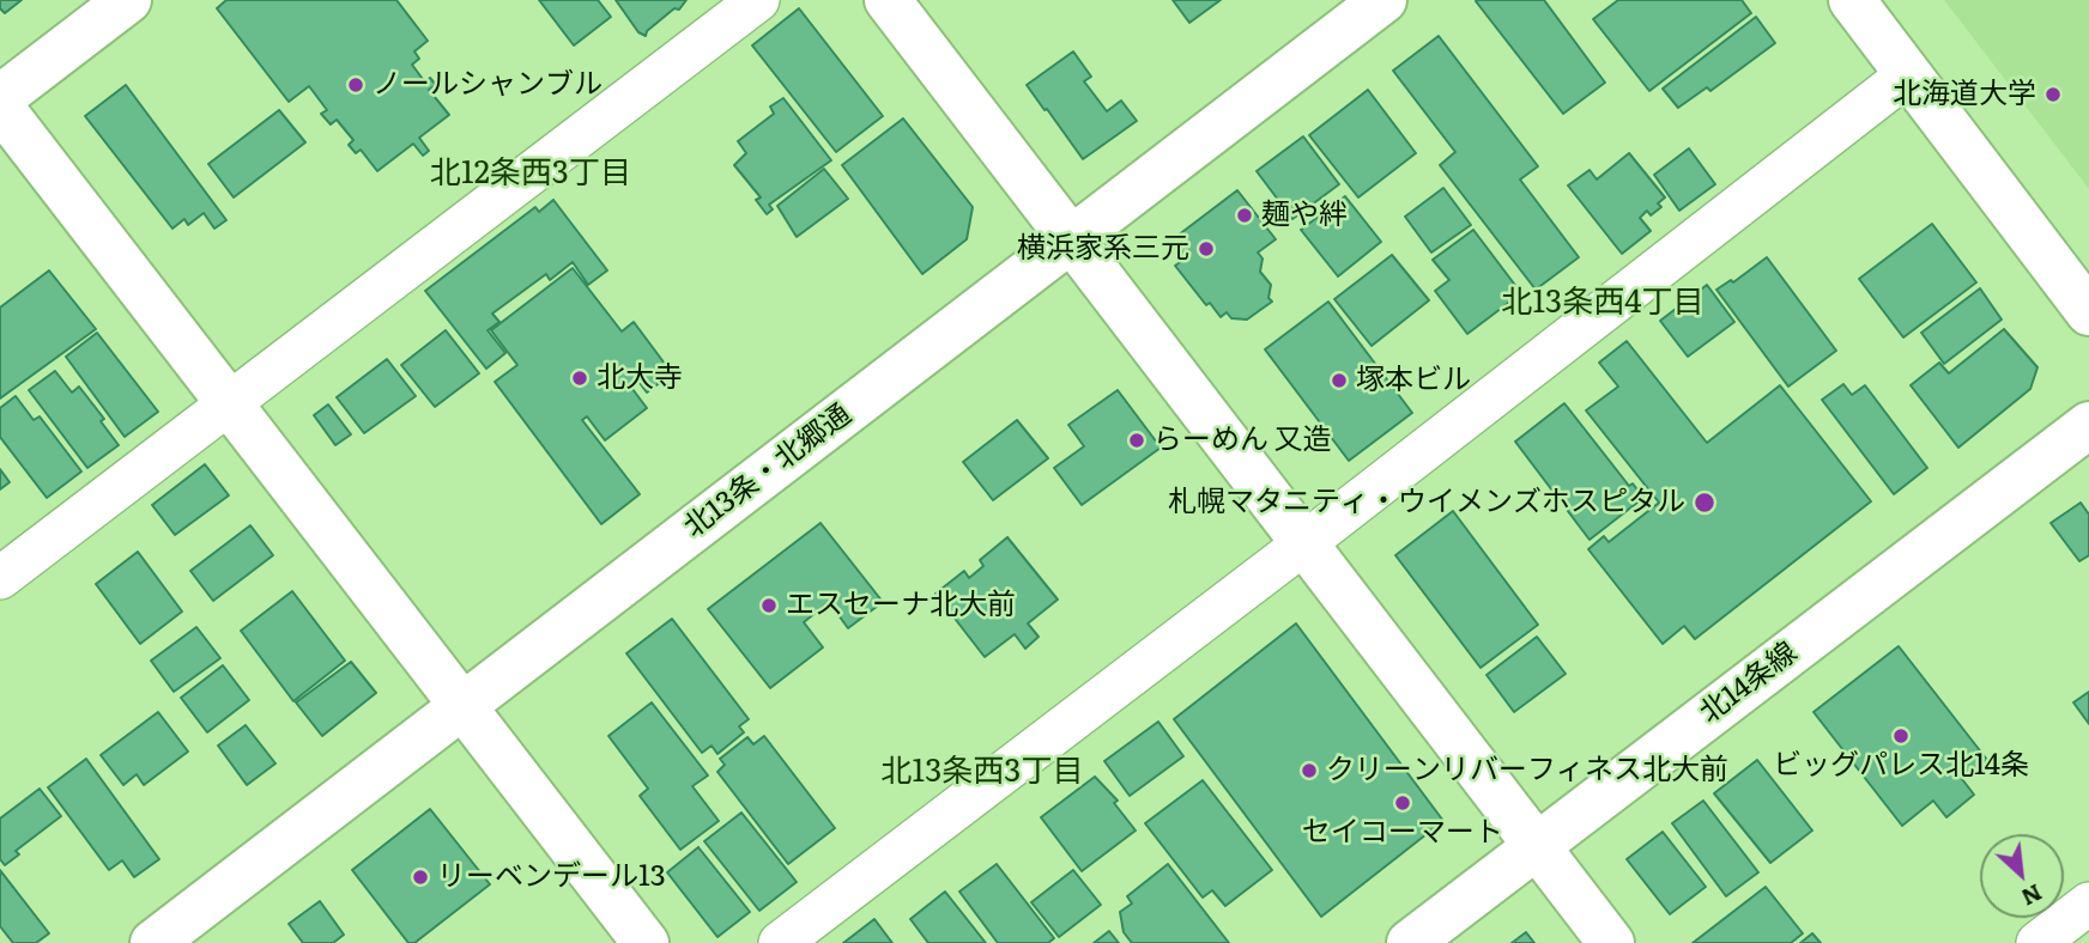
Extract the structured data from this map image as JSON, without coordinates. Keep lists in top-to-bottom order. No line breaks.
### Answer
{"streets":{"street":["北13条・北郷通","北14条線"]},"districts":["北12条西3丁目","北13条西4丁目","北13条西3丁目"],"places":["ノールシャンブル","北海道大学","麺や絆","横浜家系三元","北大寺","塚本ビル","らーめん 又造","札幌マタニティ・ウイメンズホスピタル","エスセーナ北大前","ビッグパレス北14条","クリーンリバーフィネス北大前","セイコーマート","リーベンデール13"],"north":"bottom right"}
